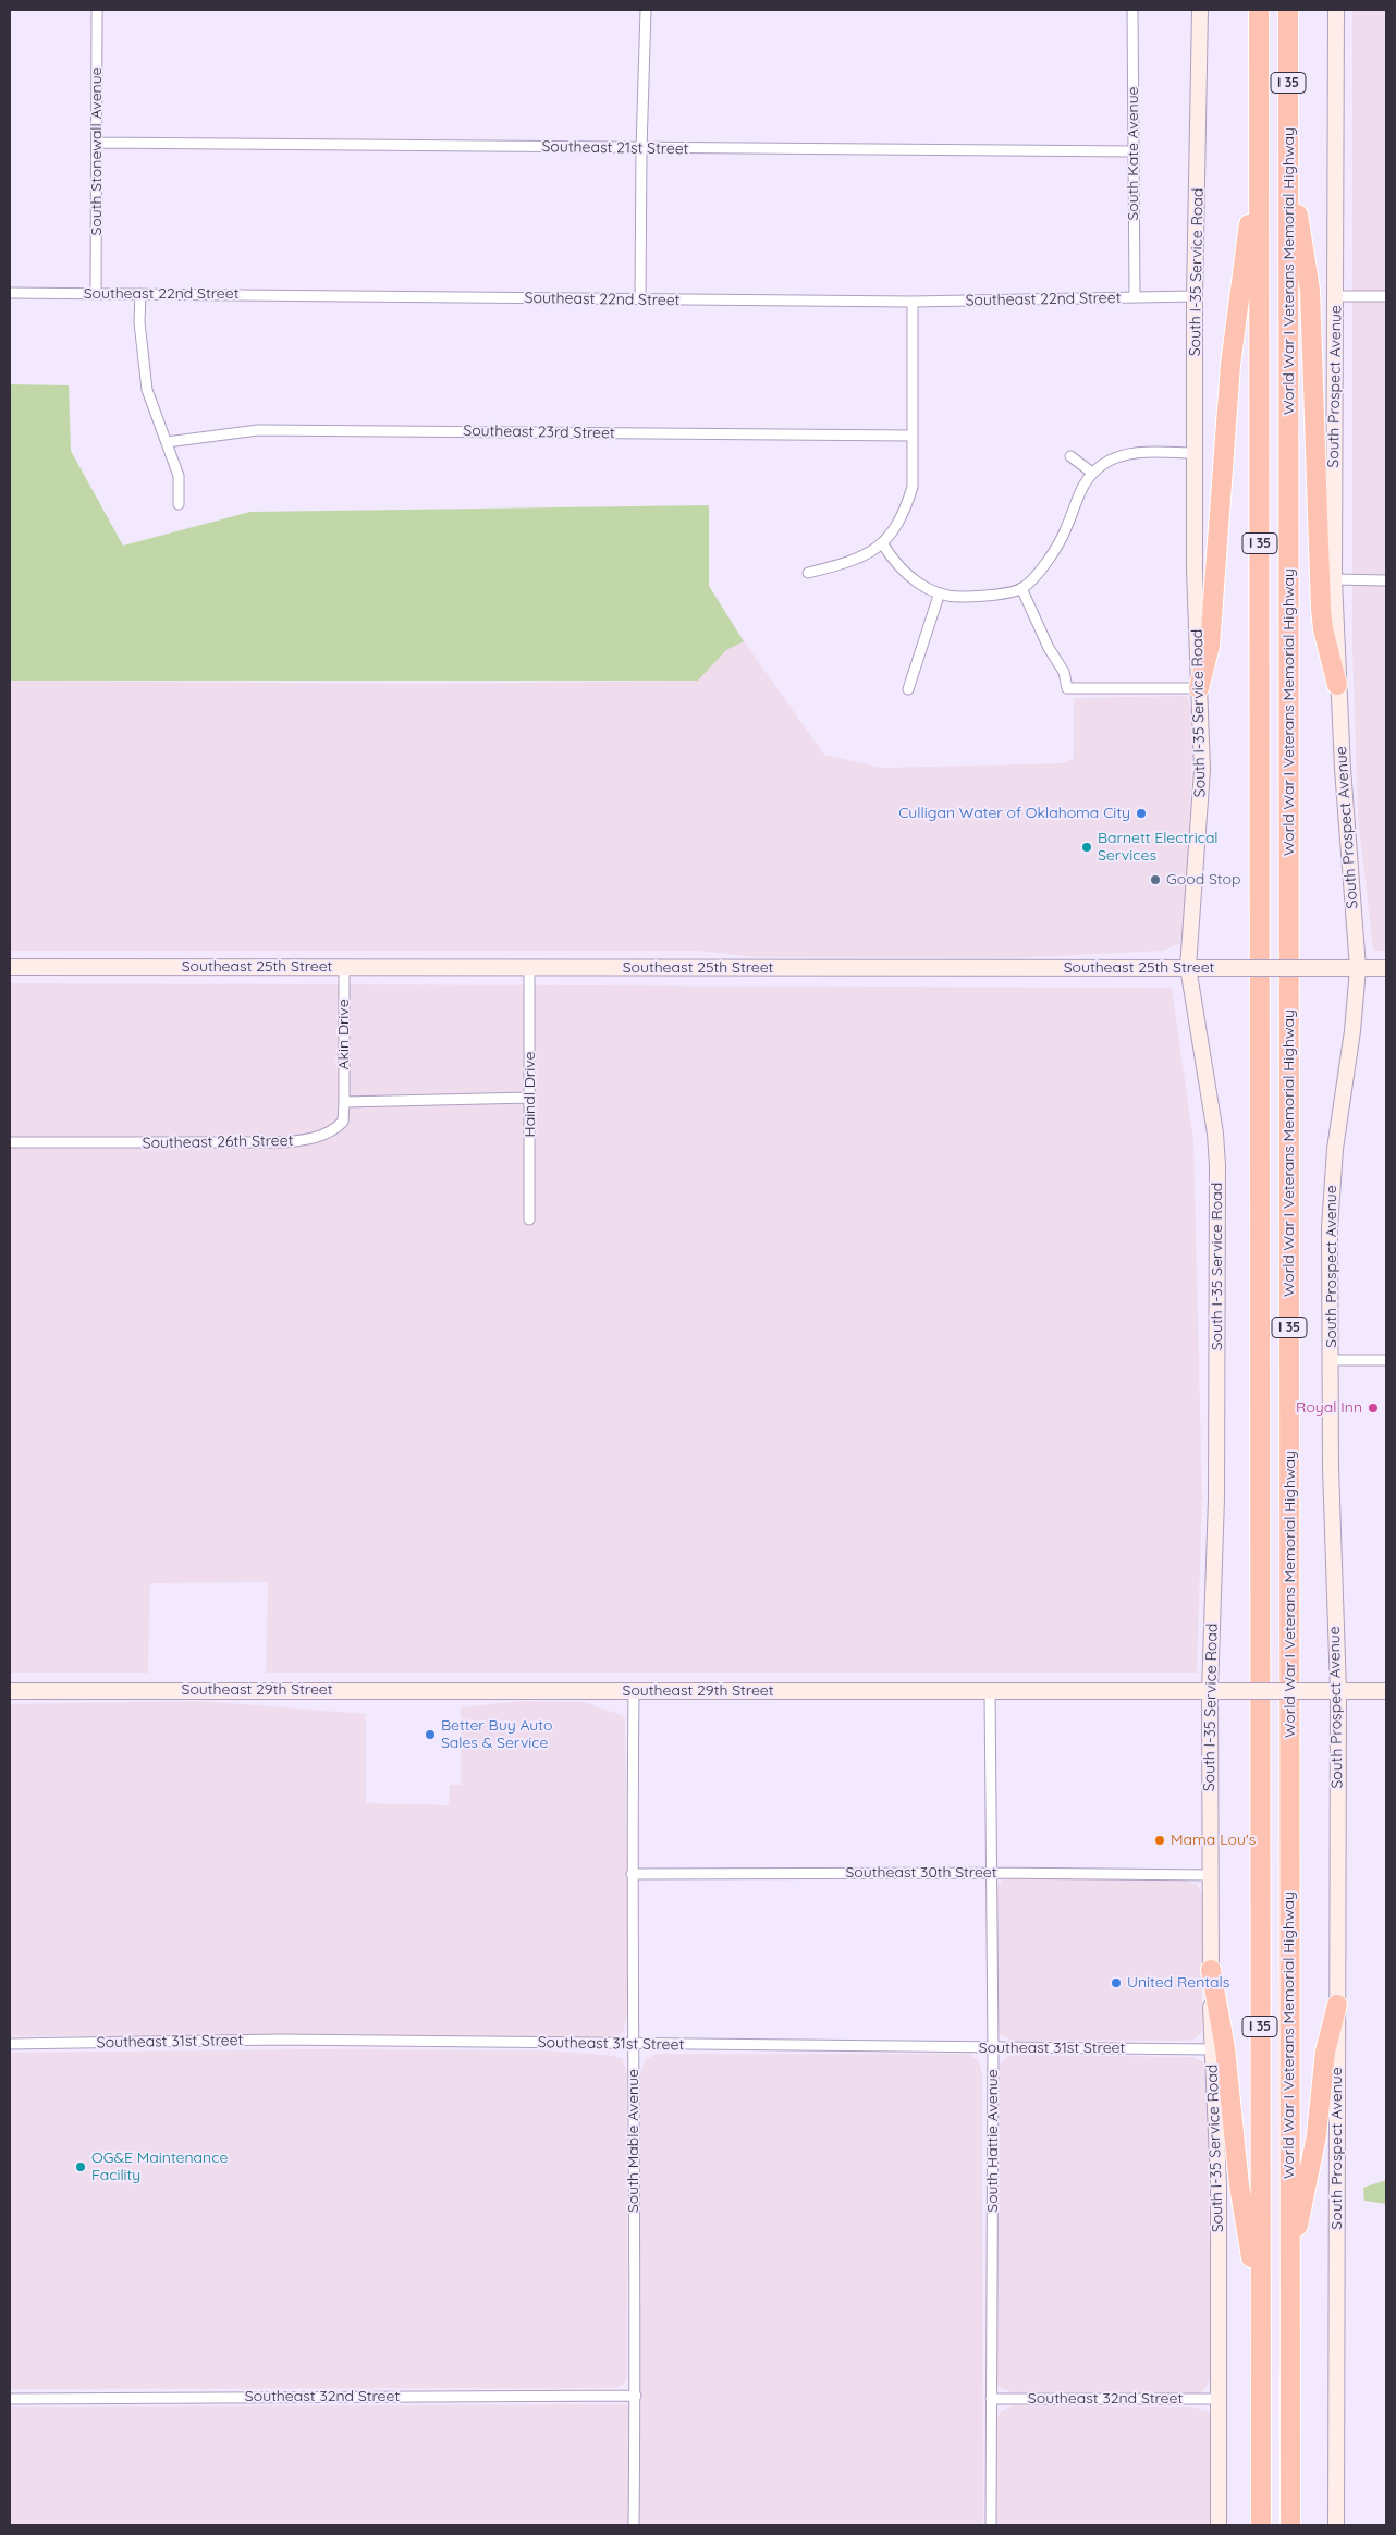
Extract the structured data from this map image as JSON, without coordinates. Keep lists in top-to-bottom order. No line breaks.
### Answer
{"streets":{"highway":["I 35","World War I Veterans Memorial Highway"],"main road":["South I-35 Service Road","South Prospect Avenue","Southeast 25th Street","Southeast 29th Street"],"street":["Southeast 21st Street","South Stonewall Avenue","South Kate Avenue","Southeast 22nd Street","Southeast 23rd Street","Akin Drive","Haindl Drive","Southeast 26th Street","Southeast 30th Street","Southeast 31st Street","South Mable Avenue","South Hattie Avenue","Southeast 32nd Street"]},"crossings":[["Southeast 21st Street","South Stonewall Avenue"],["Southeast 21st Street","South Kate Avenue"],["South Stonewall Avenue","Southeast 22nd Street"],["South Kate Avenue","Southeast 22nd Street"],["South I-35 Service Road","Southeast 22nd Street"],["South I-35 Service Road","Southeast 25th Street"],["South I-35 Service Road","Southeast 29th Street"],["South I-35 Service Road","Southeast 30th Street"],["South I-35 Service Road","Southeast 31st Street"],["South I-35 Service Road","Southeast 32nd Street"],["South Prospect Avenue","Southeast 25th Street"],["South Prospect Avenue","Southeast 29th Street"],["Southeast 25th Street","Akin Drive"],["Southeast 25th Street","Haindl Drive"],["Akin Drive","Southeast 26th Street"],["Southeast 29th Street","South Mable Avenue"],["Southeast 29th Street","South Hattie Avenue"],["Southeast 30th Street","South Mable Avenue"],["Southeast 30th Street","South Hattie Avenue"],["Southeast 31st Street","South Mable Avenue"],["Southeast 31st Street","South Hattie Avenue"],["South Mable Avenue","Southeast 32nd Street"],["South Hattie Avenue","Southeast 32nd Street"]],"places":["Culligan Water of Oklahoma City","Barnett Electrical Services","Good Stop","Royal Inn","Better Buy Auto Sales & Service","Mama Lou's","United Rentals","OG&E Maintenance Facility"]}
